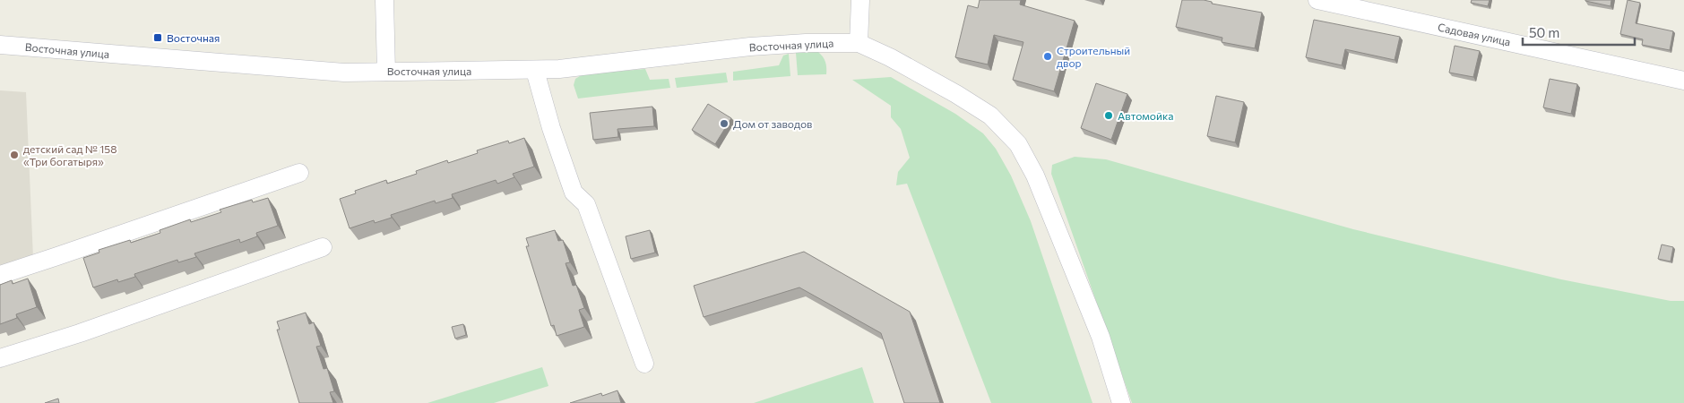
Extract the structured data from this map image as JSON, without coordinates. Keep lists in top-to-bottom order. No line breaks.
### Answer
{"streets":{"street":["Садовая улица","Восточная улица"]},"places":{"transit":["Восточная"],"other":["Строительный двор","Автомойка","Дом от заводов","детский сад № 158 «Три богатыря»"]},"scale_bar":"50 m"}
